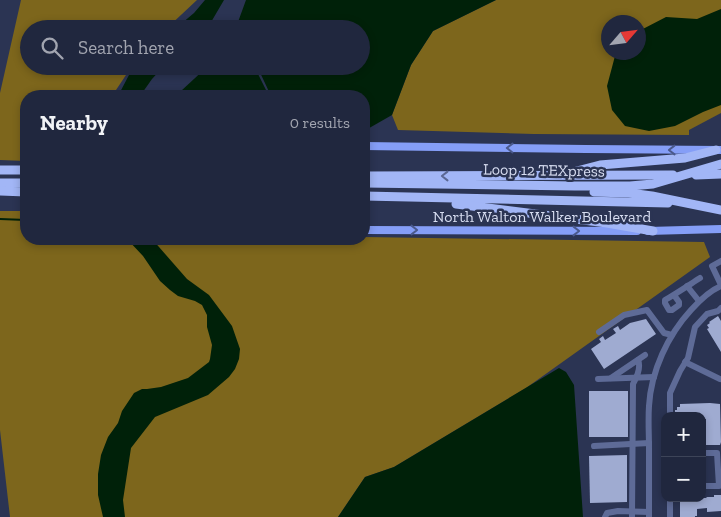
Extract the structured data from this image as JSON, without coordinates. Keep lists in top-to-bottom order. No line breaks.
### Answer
{"streets":{"highway":["Loop 12 TEXpress","North Walton Walker Boulevard"]},"north":"top right","page":{"search":"Search here","heading":["Nearby","0 results"],"map_buttons":["+","−"]}}
